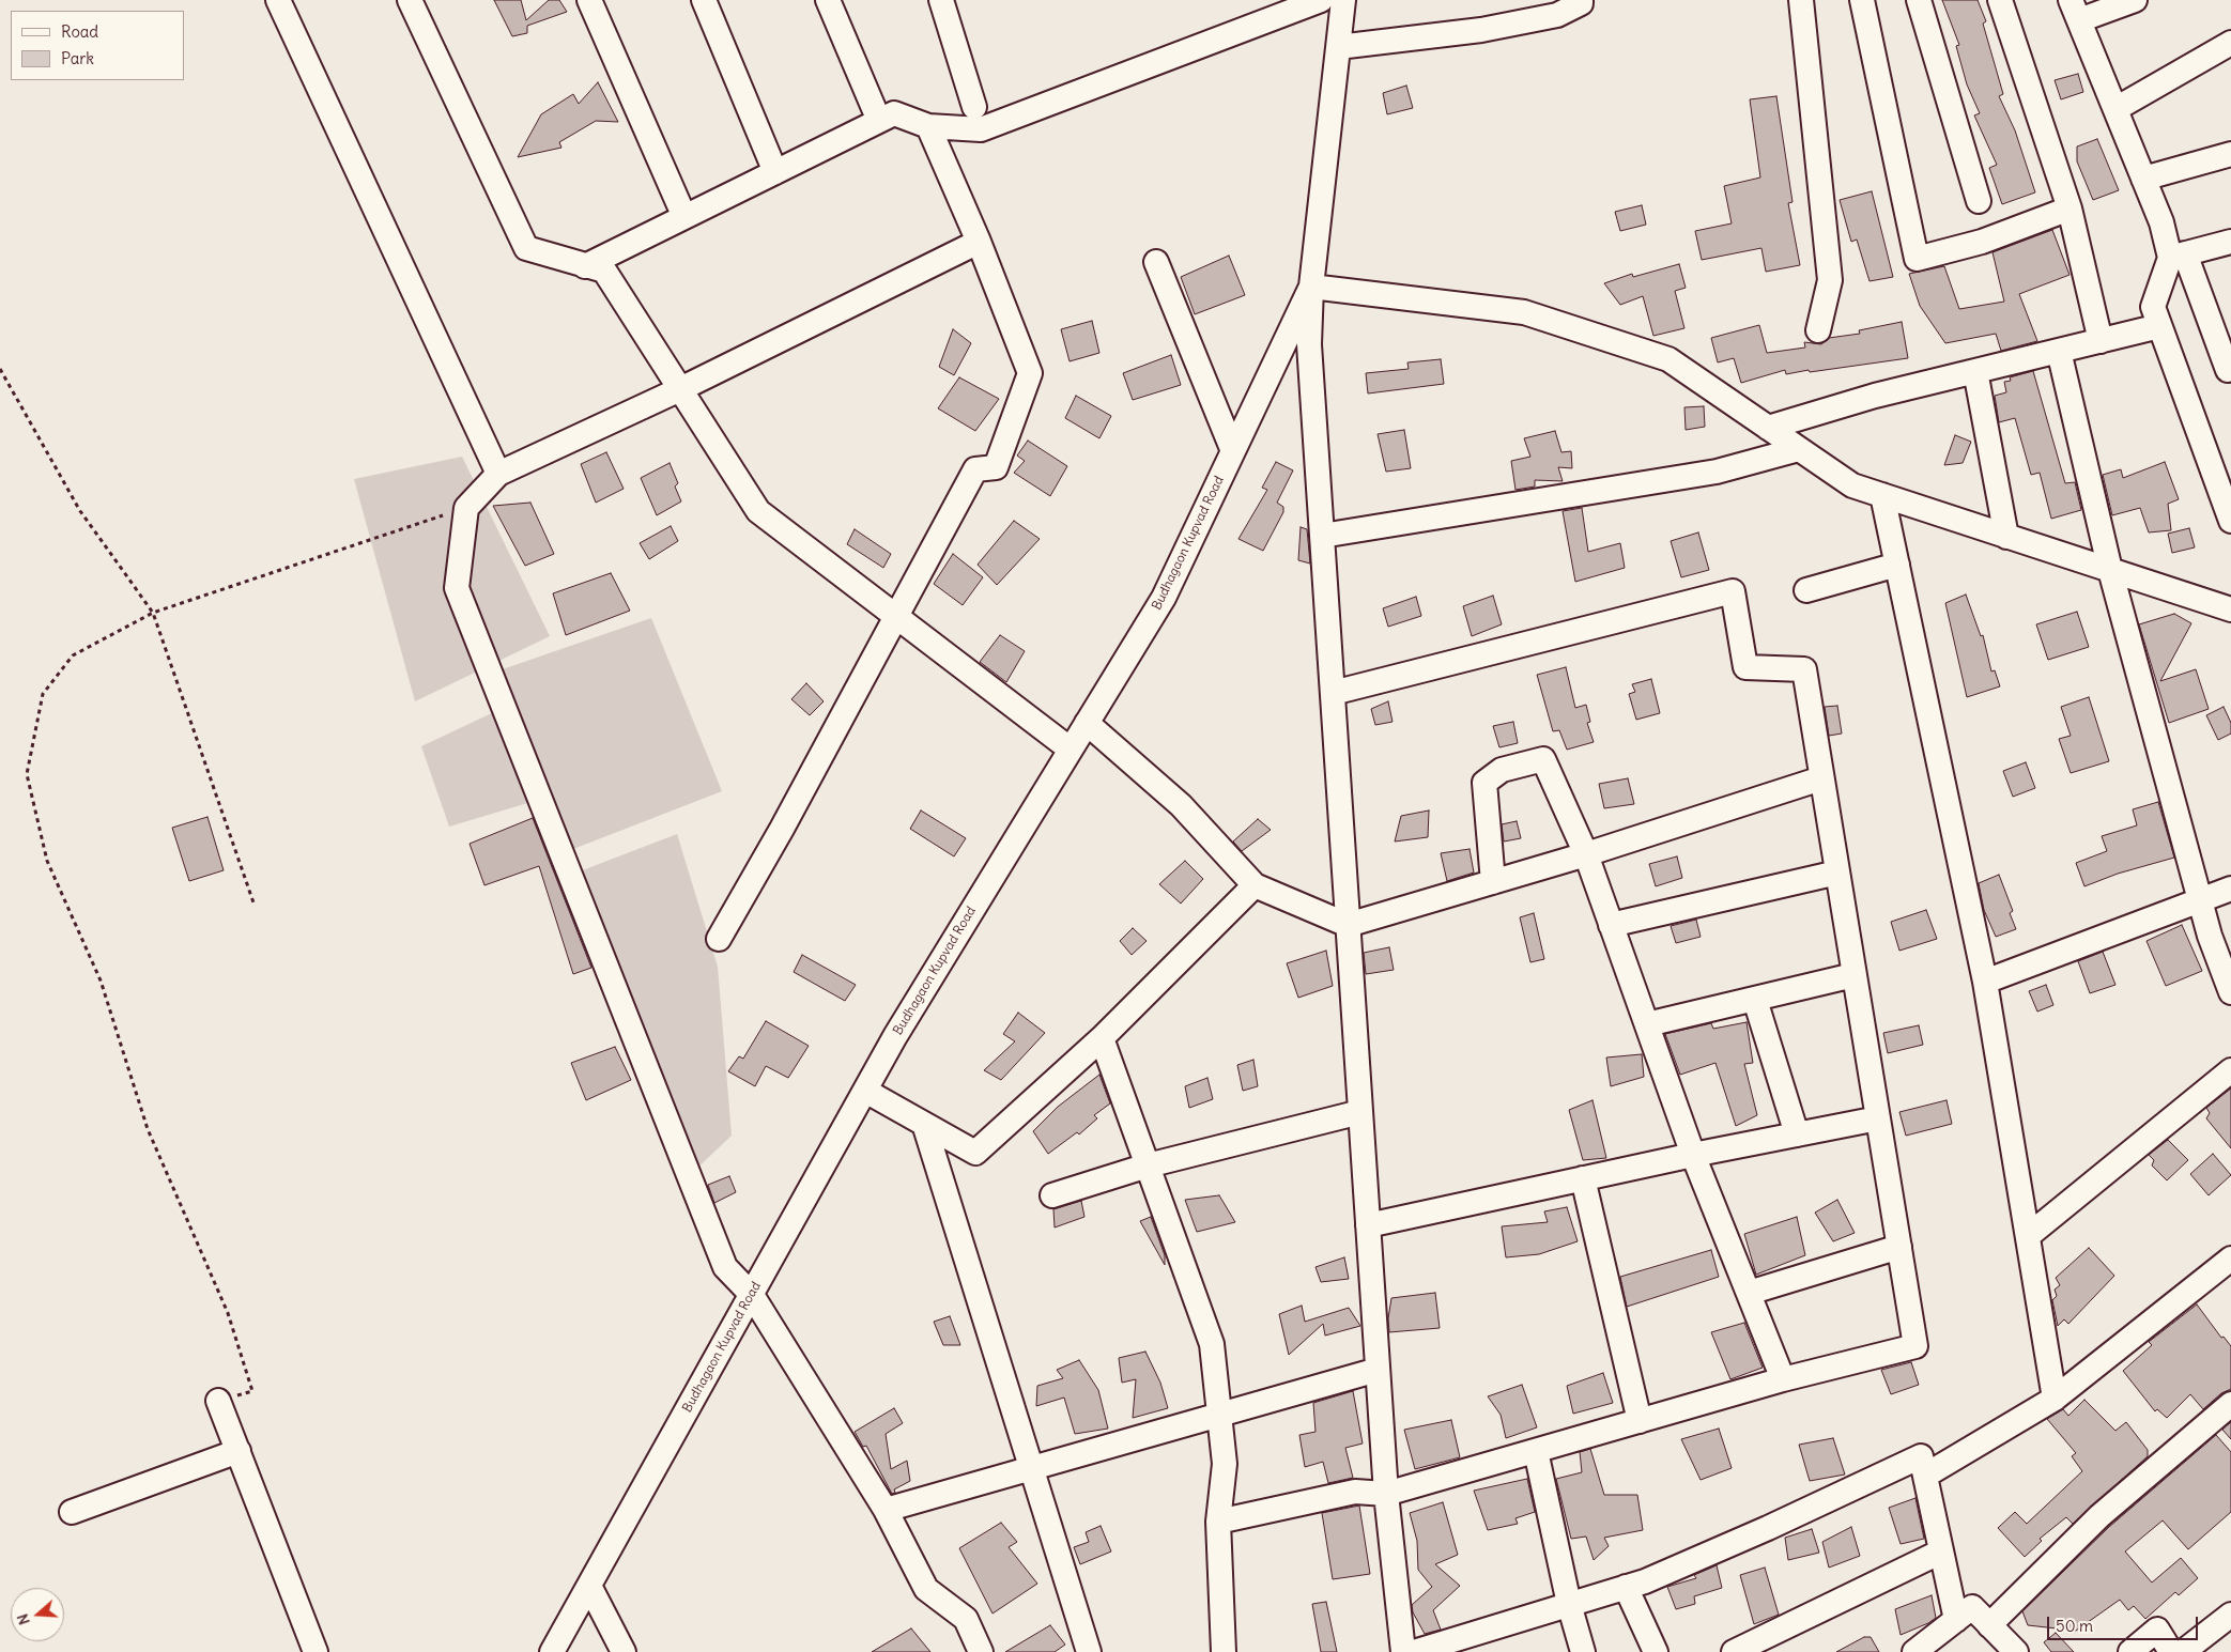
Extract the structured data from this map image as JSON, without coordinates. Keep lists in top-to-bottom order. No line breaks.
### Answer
{"streets":{"street":["Budhagaon Kupvad Road"]},"legend":["Road","Park"],"scale_bar":"50 m","north":"left"}
